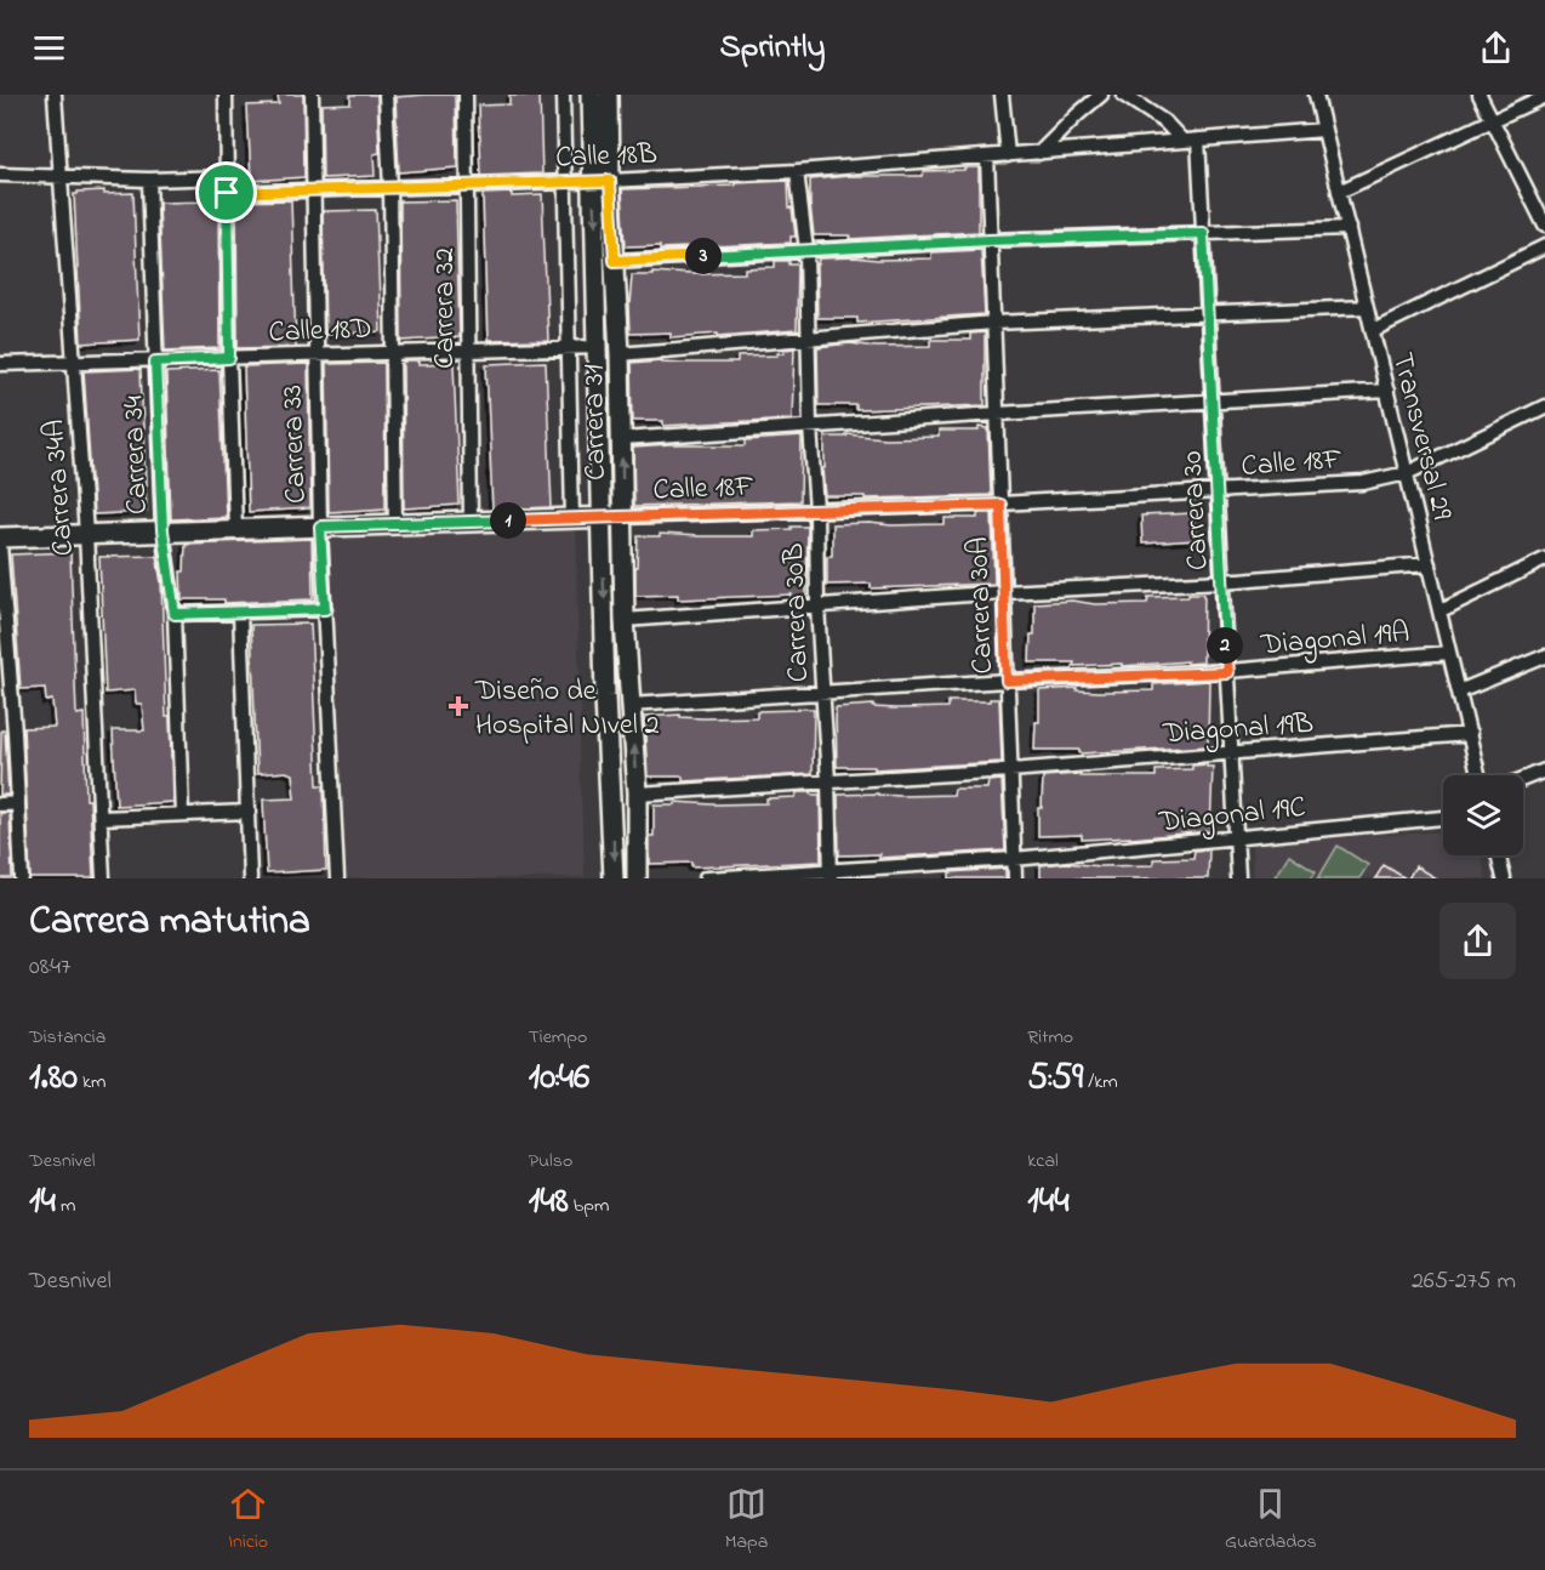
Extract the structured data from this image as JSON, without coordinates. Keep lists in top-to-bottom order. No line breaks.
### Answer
{"streets":{"main road":["Carrera 31","Calle 18F"],"street":["Calle 18B","Carrera 32","Calle 18D","Transversal 29","Carrera 33","Carrera 34","Carrera 34A","Carrera 30","Carrera 30A","Carrera 30B","Diagonal 19A","Diagonal 19B","Diagonal 19C"]},"crossings":[["Calle 18B","Carrera 32"],["Calle 18B","Carrera 31"],["Calle 18B","Transversal 29"],["Calle 18B","Carrera 33"],["Calle 18B","Carrera 30"],["Calle 18B","Carrera 30A"],["Calle 18B","Carrera 30B"],["Carrera 32","Calle 18D"],["Carrera 32","Calle 18F"],["Calle 18D","Carrera 31"],["Calle 18D","Carrera 33"],["Calle 18D","Carrera 34"],["Calle 18D","Carrera 34A"],["Carrera 31","Calle 18F"],["Carrera 31","Diagonal 19A"],["Carrera 31","Diagonal 19B"],["Transversal 29","Calle 18F"],["Transversal 29","Diagonal 19A"],["Transversal 29","Diagonal 19B"],["Carrera 33","Calle 18F"],["Carrera 34","Calle 18F"],["Calle 18F","Carrera 34A"],["Calle 18F","Carrera 30"],["Calle 18F","Carrera 30A"],["Calle 18F","Carrera 30B"],["Carrera 30","Diagonal 19A"],["Carrera 30","Diagonal 19B"],["Carrera 30","Diagonal 19C"],["Carrera 30A","Diagonal 19A"],["Carrera 30A","Diagonal 19B"],["Carrera 30A","Diagonal 19C"],["Carrera 30B","Diagonal 19A"],["Carrera 30B","Diagonal 19B"],["Carrera 30B","Diagonal 19C"]],"places":{"health":["Diseño de Hospital NIvel 2"]},"page":{"header":"Sprintly","pins":["3","1","2"],"heading":["Carrera matutina","08:47"],"stats":[["Distancia","1.80 km"],["Tiempo","10:46"],["Ritmo","5:59 /km"],["Desnivel","14 m"],["Pulso","148 bpm"],["kcal","144"]],"chart":["Desnivel","265–275 m"],"tabs":["Inicio","Mapa","Guardados"]}}
